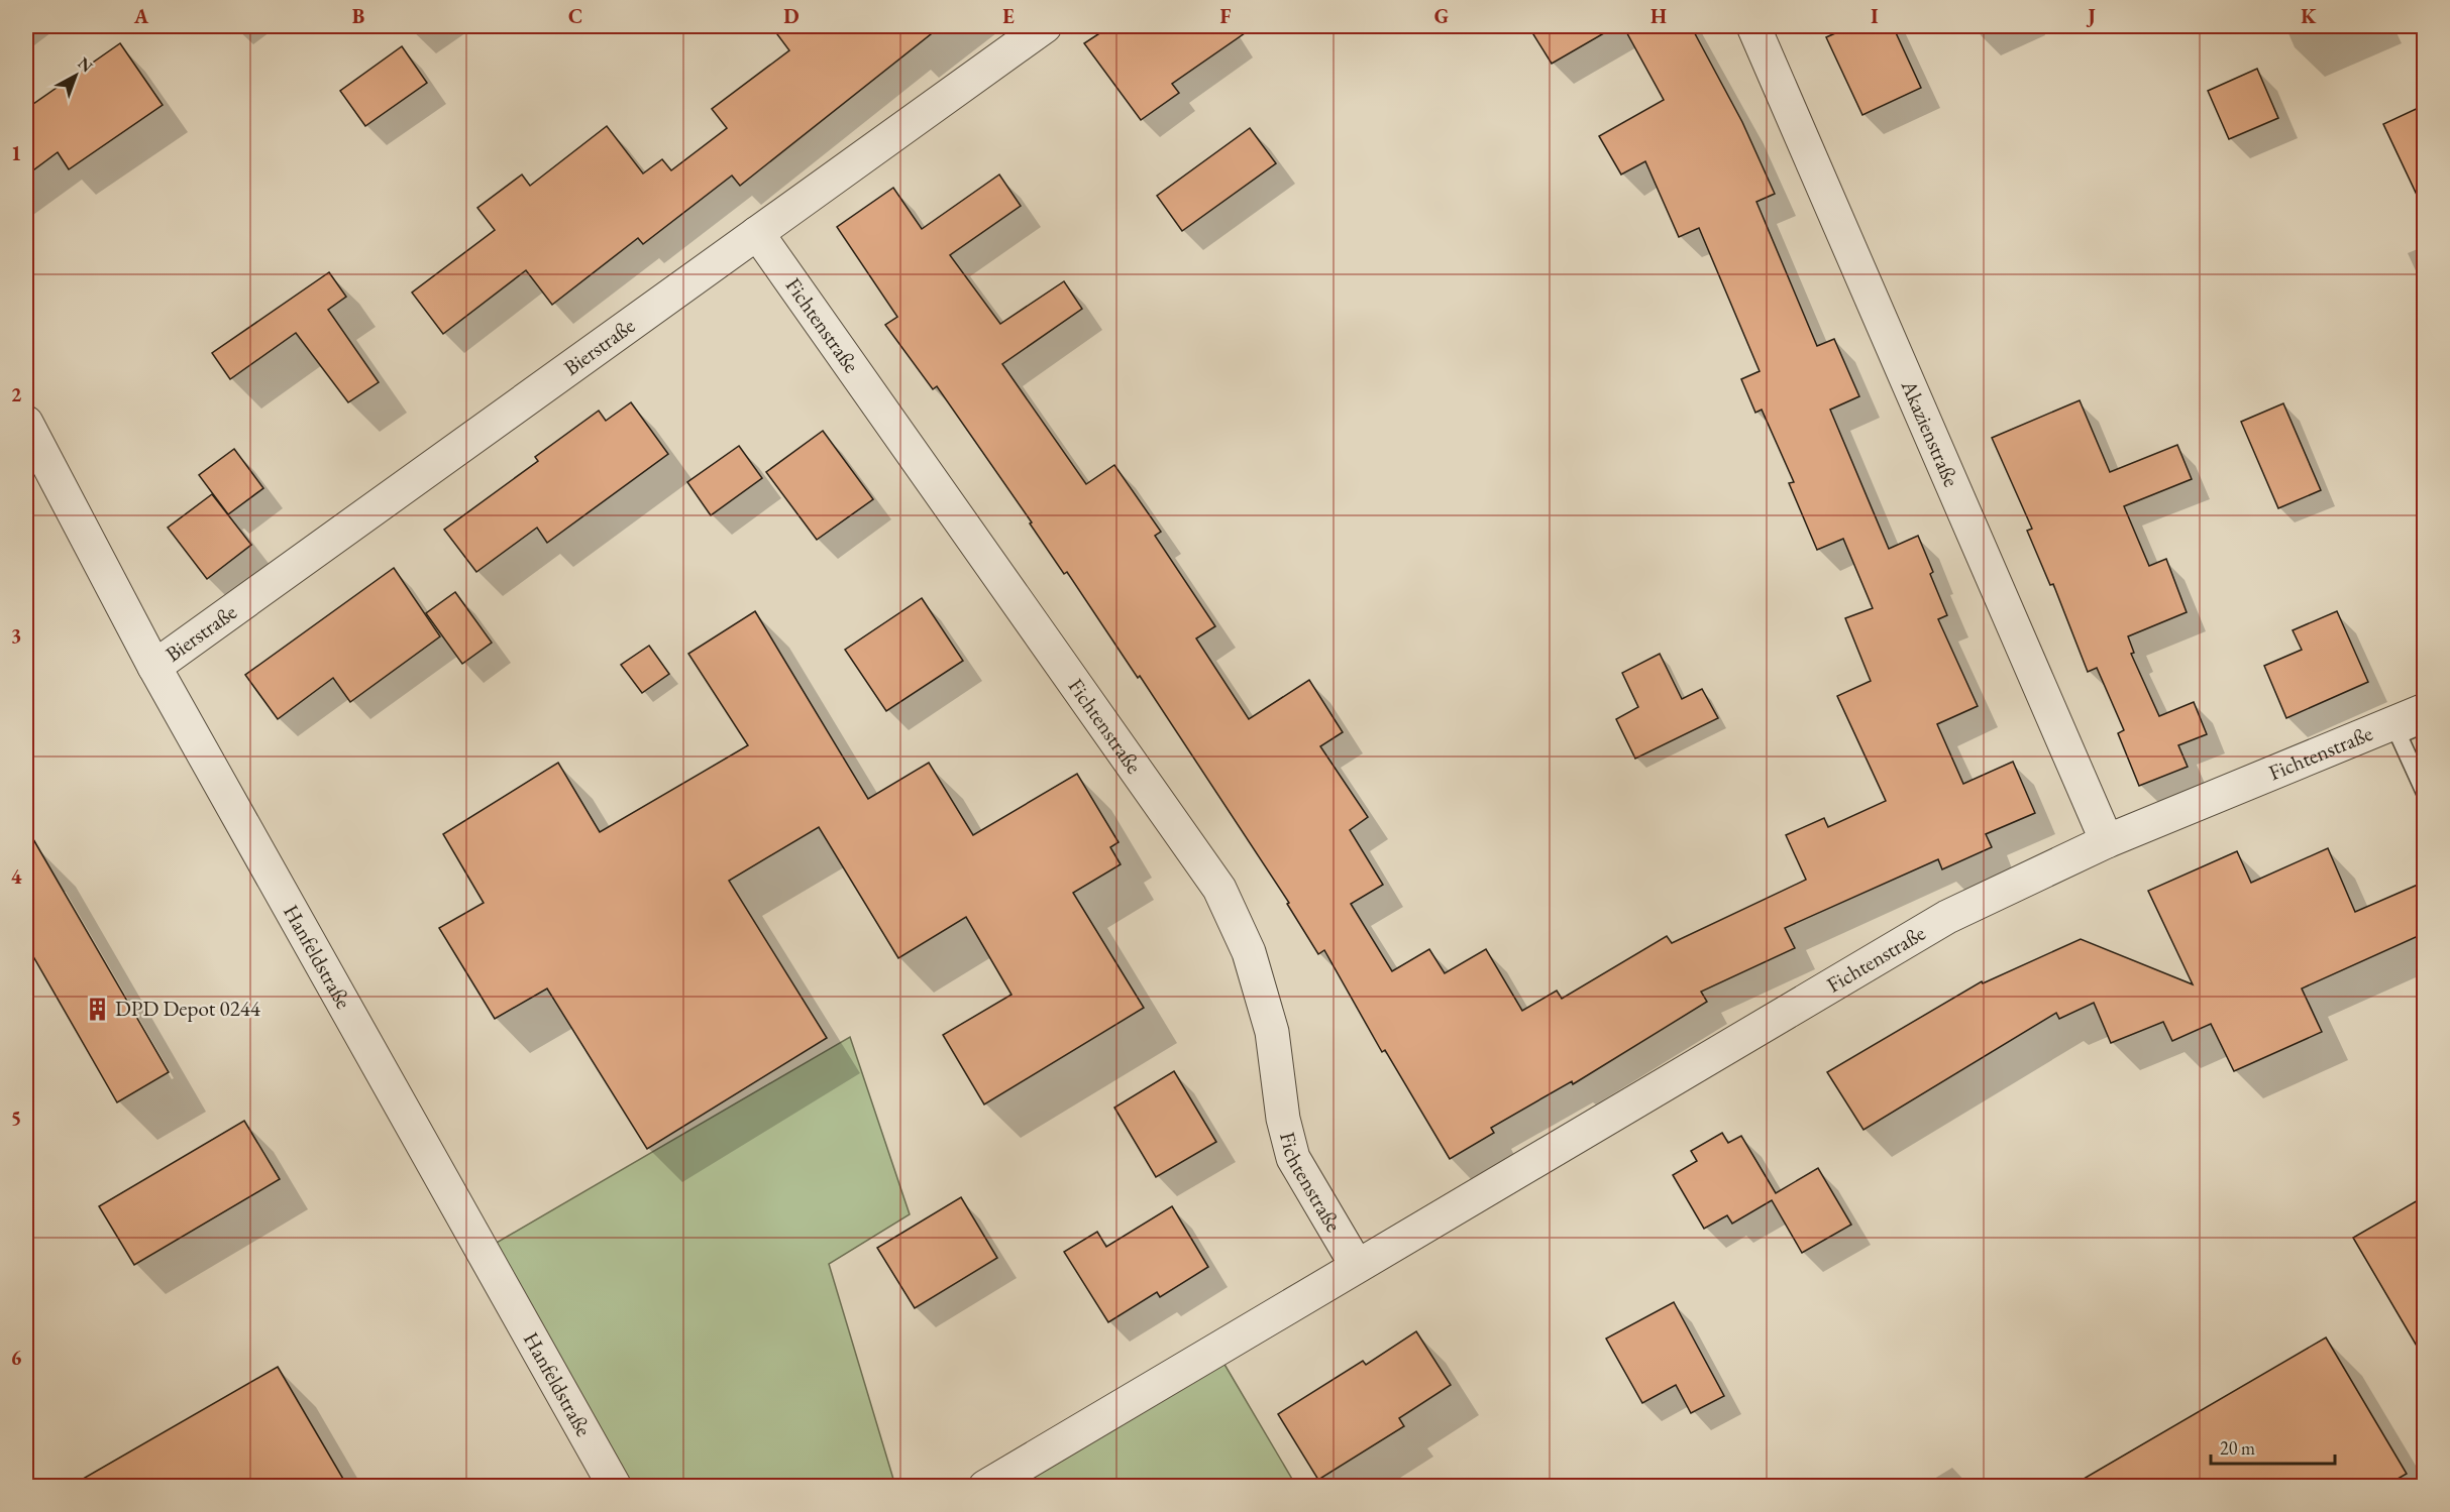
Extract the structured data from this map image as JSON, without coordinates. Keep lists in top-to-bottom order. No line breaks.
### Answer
{"streets":{"street":["Fichtenstraße","Bierstraße","Akazienstraße","Hanfeldstraße"]},"crossings":[["Fichtenstraße","Bierstraße"],["Fichtenstraße","Akazienstraße"],["Bierstraße","Hanfeldstraße"]],"places":{"building":["DPD Depot 0244"]},"scale_bar":"20 m","north":"top right","grid":{"columns":["A","B","C","D","E","F","G","H","I","J","K"],"rows":["1","2","3","4","5","6"]}}
